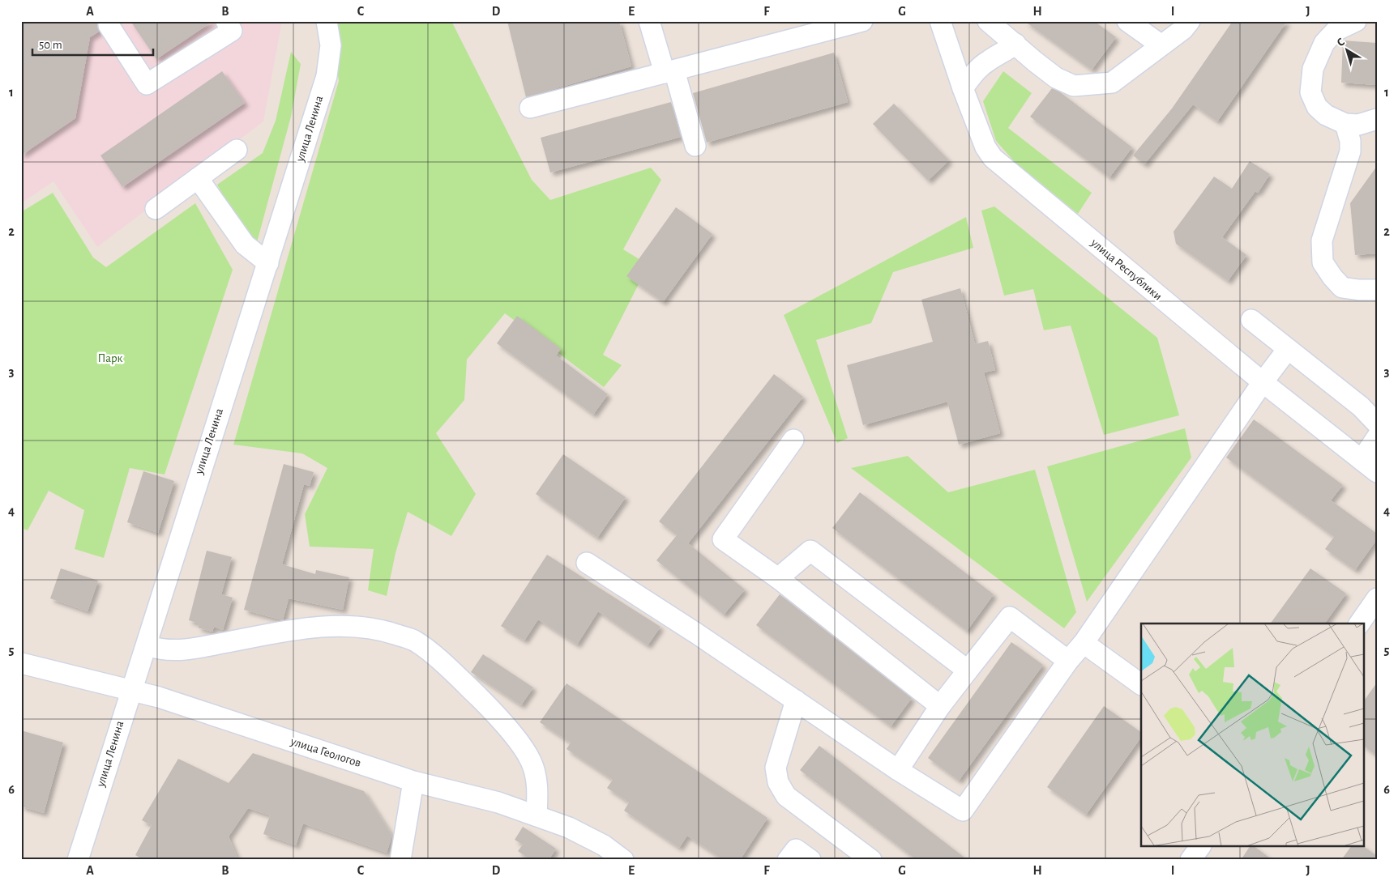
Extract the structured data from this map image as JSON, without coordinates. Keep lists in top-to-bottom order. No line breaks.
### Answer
{"streets":{"street":["улица Ленина","улица Республики","улица Геологов"]},"crossings":[["улица Ленина","улица Геологов"]],"parks":["Парк"],"scale_bar":"50 m","north":"top left","grid":{"columns":["A","B","C","D","E","F","G","H","I","J"],"rows":["1","2","3","4","5","6"]}}
